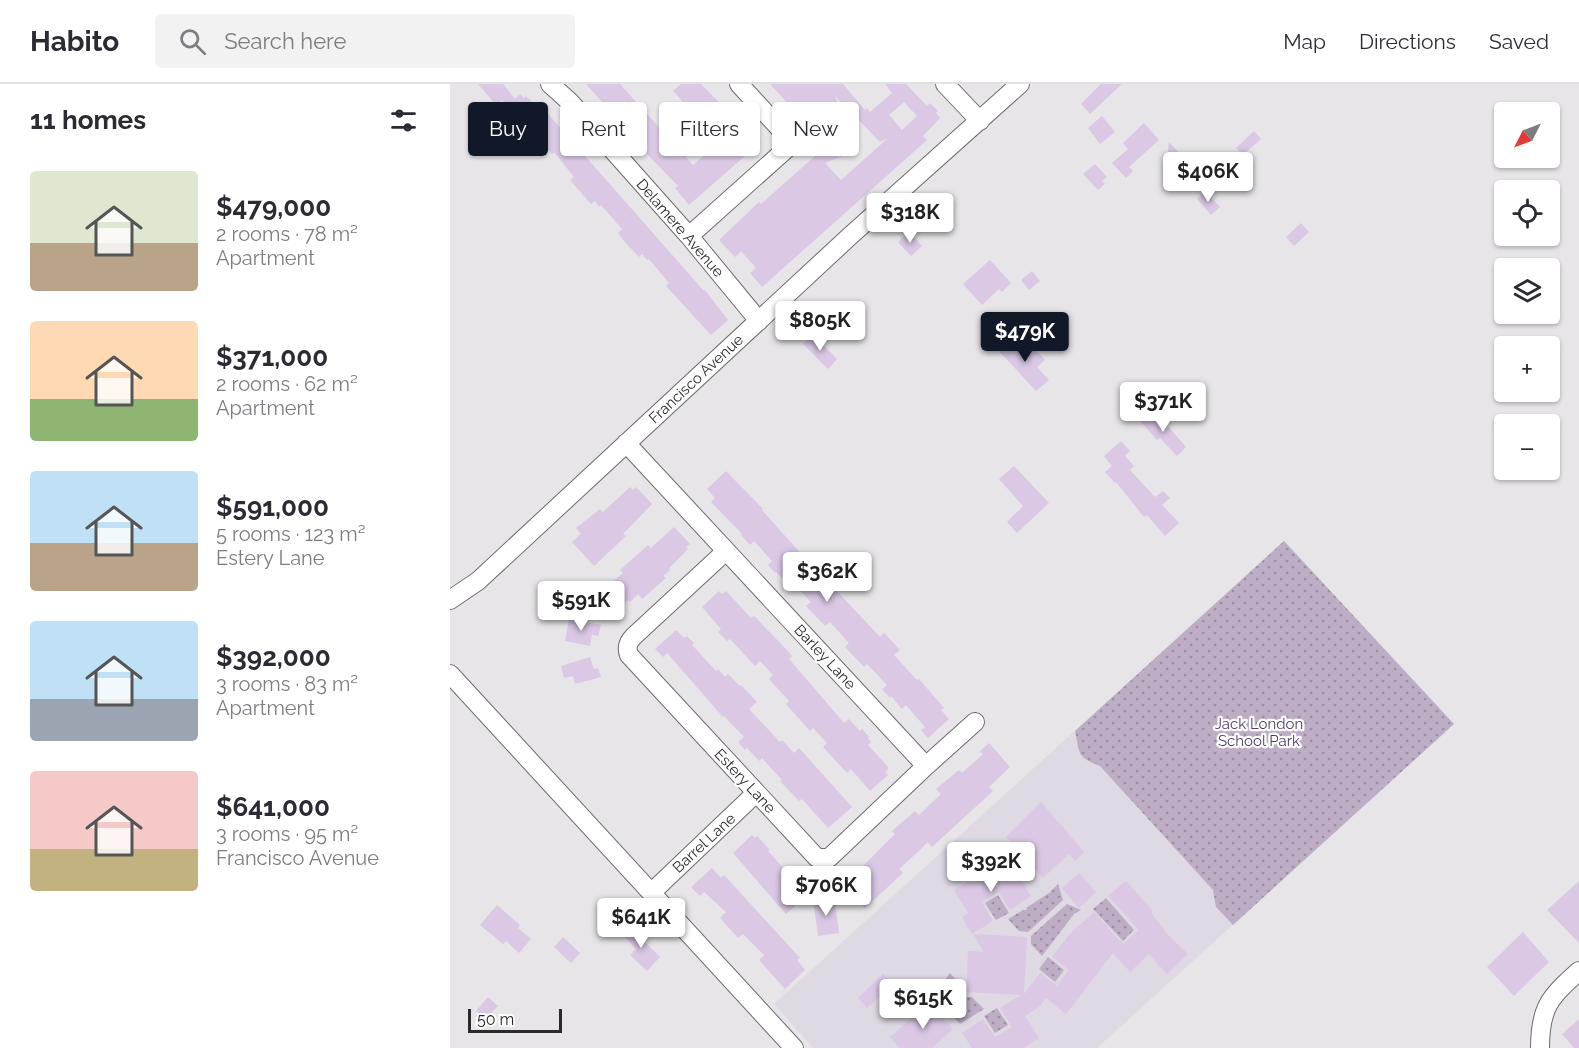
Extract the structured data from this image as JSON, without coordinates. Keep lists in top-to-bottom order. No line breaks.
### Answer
{"streets":{"street":["Delamere Avenue","Francisco Avenue","Barley Lane","Estery Lane","Barrel Lane"]},"crossings":[["Delamere Avenue","Francisco Avenue"],["Francisco Avenue","Barley Lane"],["Barley Lane","Estery Lane"],["Estery Lane","Barrel Lane"]],"parks":["Jack London School Park"],"scale_bar":"50 m","north":"bottom left","page":{"header":"Habito","search":"Search here","nav":["Map","Directions","Saved"],"heading":"11 homes","map_buttons":["+","−"],"chip":["Buy","Rent","Filters","New"],"price":["$406K","$318K","$805K","$479K","$371K","$362K","$591K","$392K","$706K","$641K","$615K"],"list":[{"name":"$479,000","note":"2 rooms · 78 m² · Apartment"},{"name":"$371,000","note":"2 rooms · 62 m² · Apartment"},{"name":"$591,000","note":"5 rooms · 123 m² · Estery Lane"},{"name":"$392,000","note":"3 rooms · 83 m² · Apartment"},{"name":"$641,000","note":"3 rooms · 95 m² · Francisco Avenue"}],"scale":"50 m"}}
